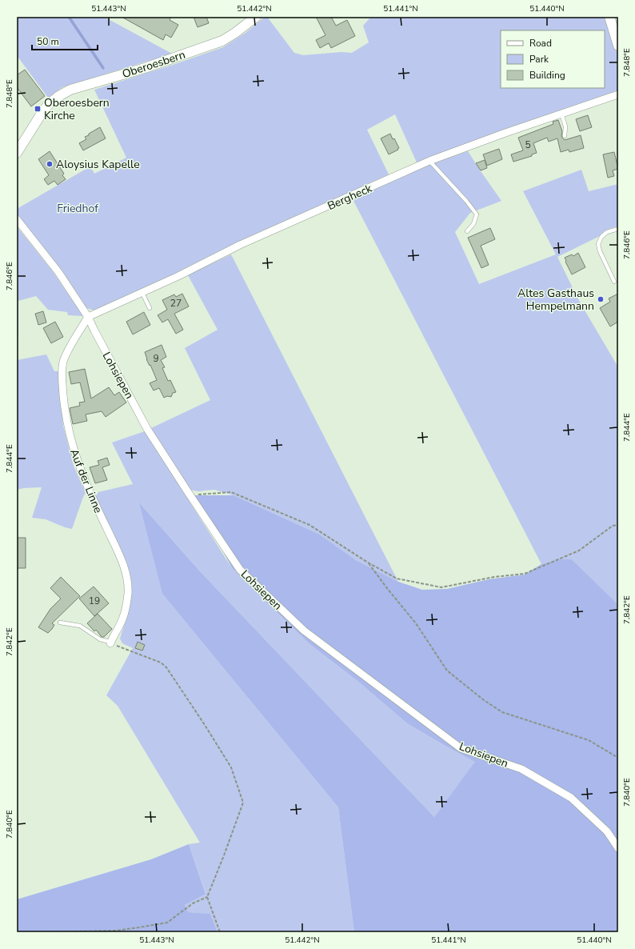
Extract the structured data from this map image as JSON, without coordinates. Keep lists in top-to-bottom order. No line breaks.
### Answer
{"streets":{"street":["Oberoesbern","Bergheck","Lohsiepen","Auf der Linne"]},"crossings":[["Bergheck","Lohsiepen"],["Bergheck","Auf der Linne"],["Lohsiepen","Auf der Linne"]],"parks":["Friedhof"],"places":{"transit":["Oberoesbern Kirche"],"other":["Aloysius Kapelle","Altes Gasthaus Hempelmann"]},"house_numbers":["5","27","9","19"],"legend":["Road","Park","Building"],"scale_bar":"50 m","coordinates":["51.443°N","51.442°N","51.441°N","51.440°N","7.848°E","7.846°E","7.844°E","7.842°E","7.840°E"]}
